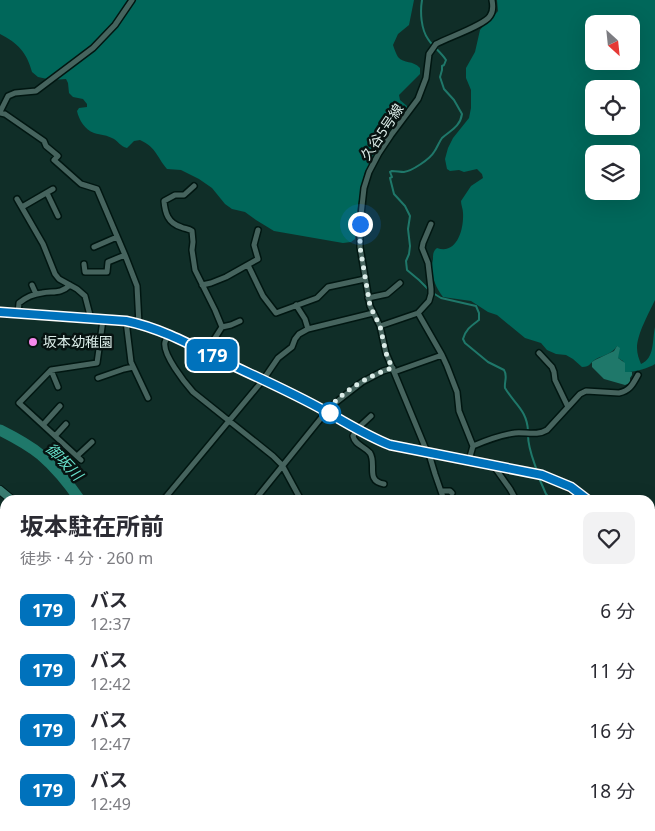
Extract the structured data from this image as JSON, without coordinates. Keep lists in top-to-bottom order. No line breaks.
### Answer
{"streets":{"street":["久谷5号線"]},"water":["御坂川"],"places":["坂本幼稚園"],"lines":["bus line 179"],"north":"bottom right","page":{"on_map":"179","heading":["坂本駐在所前","徒歩 · 4 分 · 260 m"],"list":[{"mark":"179","name":"バス","note":"12:37","value":"6 分"},{"mark":"179","name":"バス","note":"12:42","value":"11 分"},{"mark":"179","name":"バス","note":"12:47","value":"16 分"},{"mark":"179","name":"バス","note":"12:49","value":"18 分"}]}}
